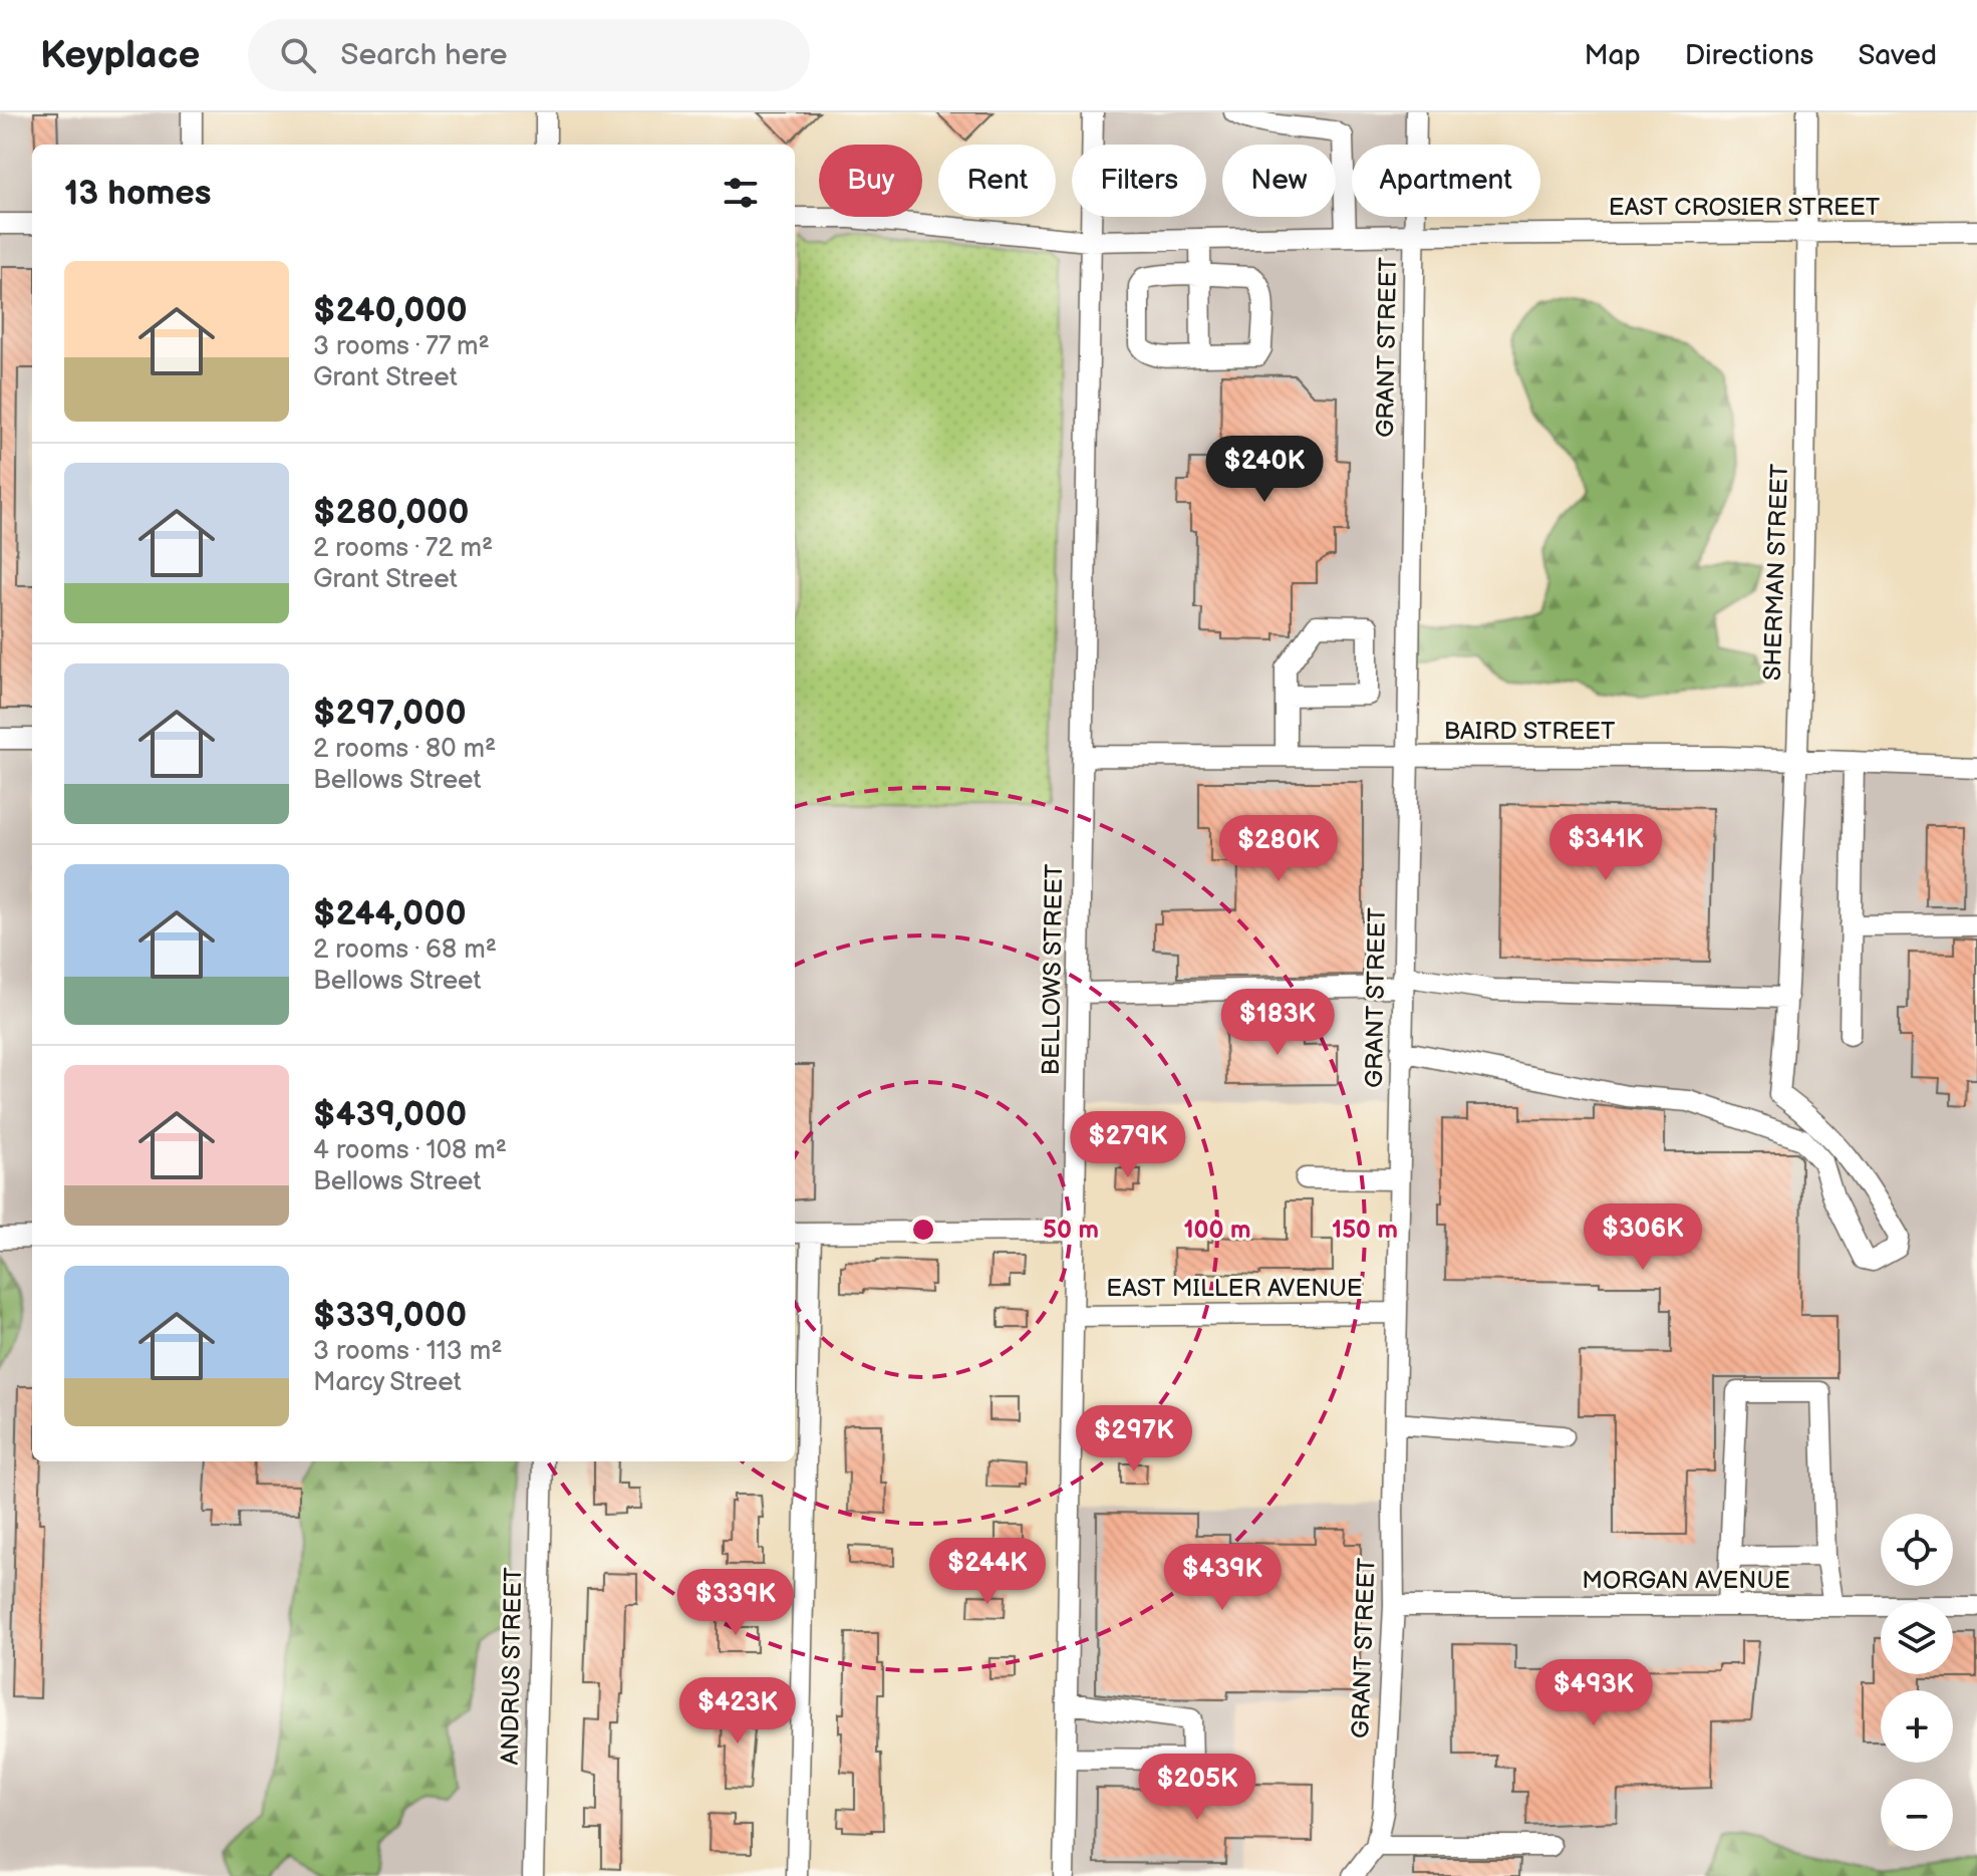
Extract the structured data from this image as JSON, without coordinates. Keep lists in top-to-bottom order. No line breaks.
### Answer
{"streets":{"street":["EAST CROSIER STREET","GRANT STREET","SHERMAN STREET","BAIRD STREET","BELLOWS STREET","EAST MILLER AVENUE","MORGAN AVENUE","ANDRUS STREET"]},"crossings":[["EAST CROSIER STREET","GRANT STREET"],["EAST CROSIER STREET","SHERMAN STREET"],["EAST CROSIER STREET","BELLOWS STREET"],["GRANT STREET","BAIRD STREET"],["GRANT STREET","EAST MILLER AVENUE"],["GRANT STREET","MORGAN AVENUE"],["SHERMAN STREET","BAIRD STREET"],["BAIRD STREET","BELLOWS STREET"],["BELLOWS STREET","EAST MILLER AVENUE"]],"page":{"header":"Keyplace","search":"Search here","nav":["Map","Directions","Saved"],"chip":["Buy","Rent","Filters","New","Apartment"],"heading":"13 homes","list":[{"name":"$240,000","note":"3 rooms · 77 m² · Grant Street"},{"name":"$280,000","note":"2 rooms · 72 m² · Grant Street"},{"name":"$297,000","note":"2 rooms · 80 m² · Bellows Street"},{"name":"$244,000","note":"2 rooms · 68 m² · Bellows Street"},{"name":"$439,000","note":"4 rooms · 108 m² · Bellows Street"},{"name":"$339,000","note":"3 rooms · 113 m² · Marcy Street"}],"price":["$240K","$341K","$280K","$183K","$279K","$306K","$297K","$244K","$439K","$339K","$493K","$423K","$205K"],"map_buttons":["+","−"]},"rings":["50 m","100 m","150 m"]}
